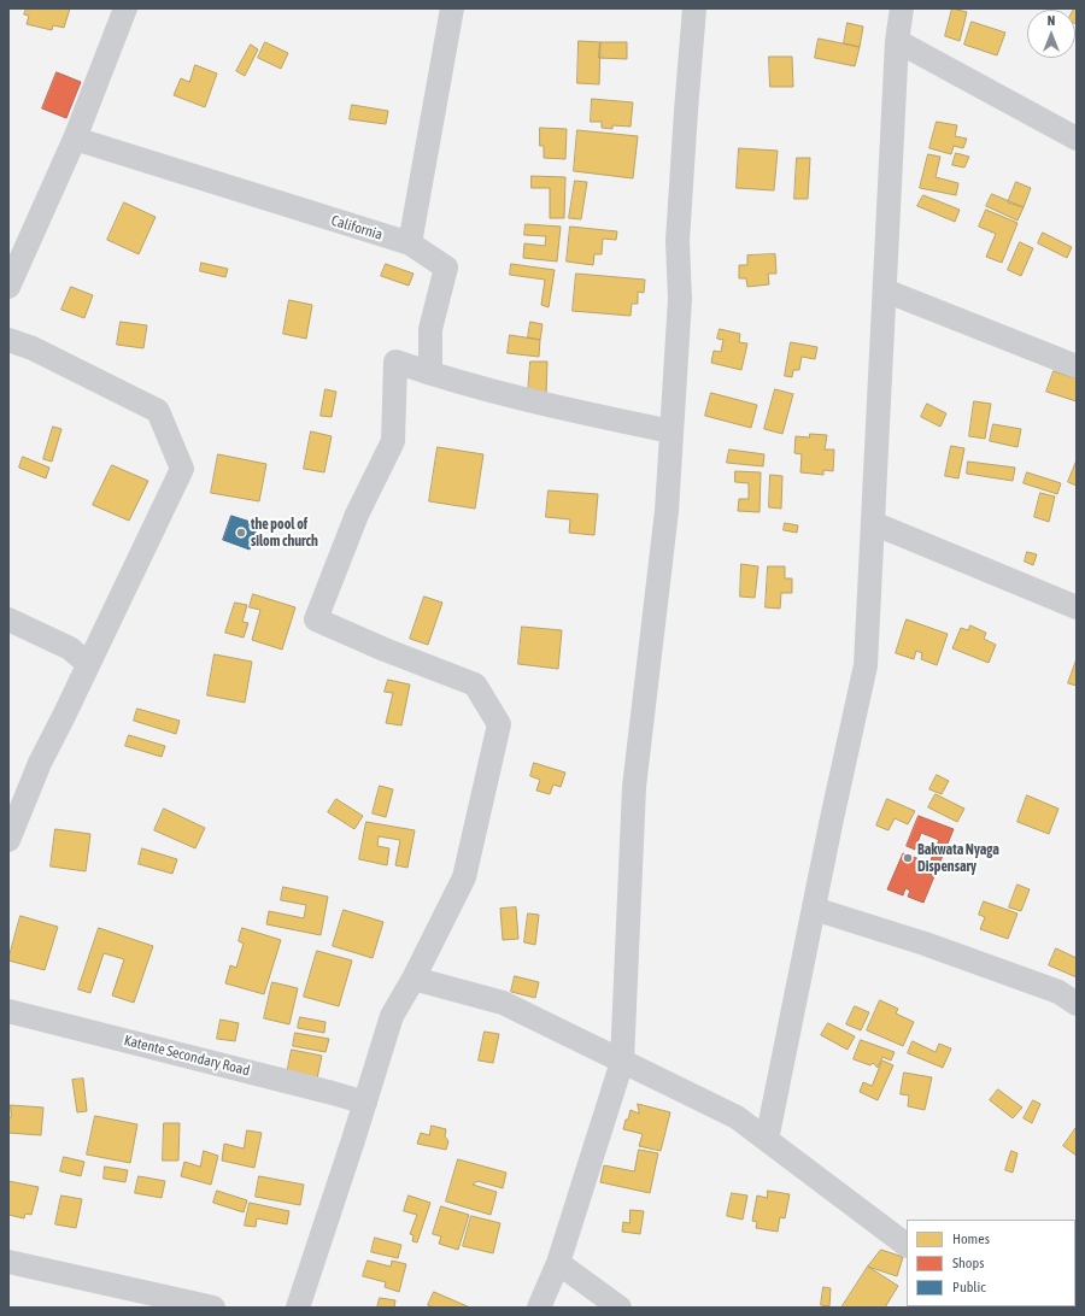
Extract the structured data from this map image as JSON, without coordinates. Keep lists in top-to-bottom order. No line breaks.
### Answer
{"streets":{"street":["California","Katente Secondary Road"]},"places":["the pool of silom church","Bakwata Nyaga Dispensary"],"legend":["Homes","Shops","Public"],"north":"top"}
